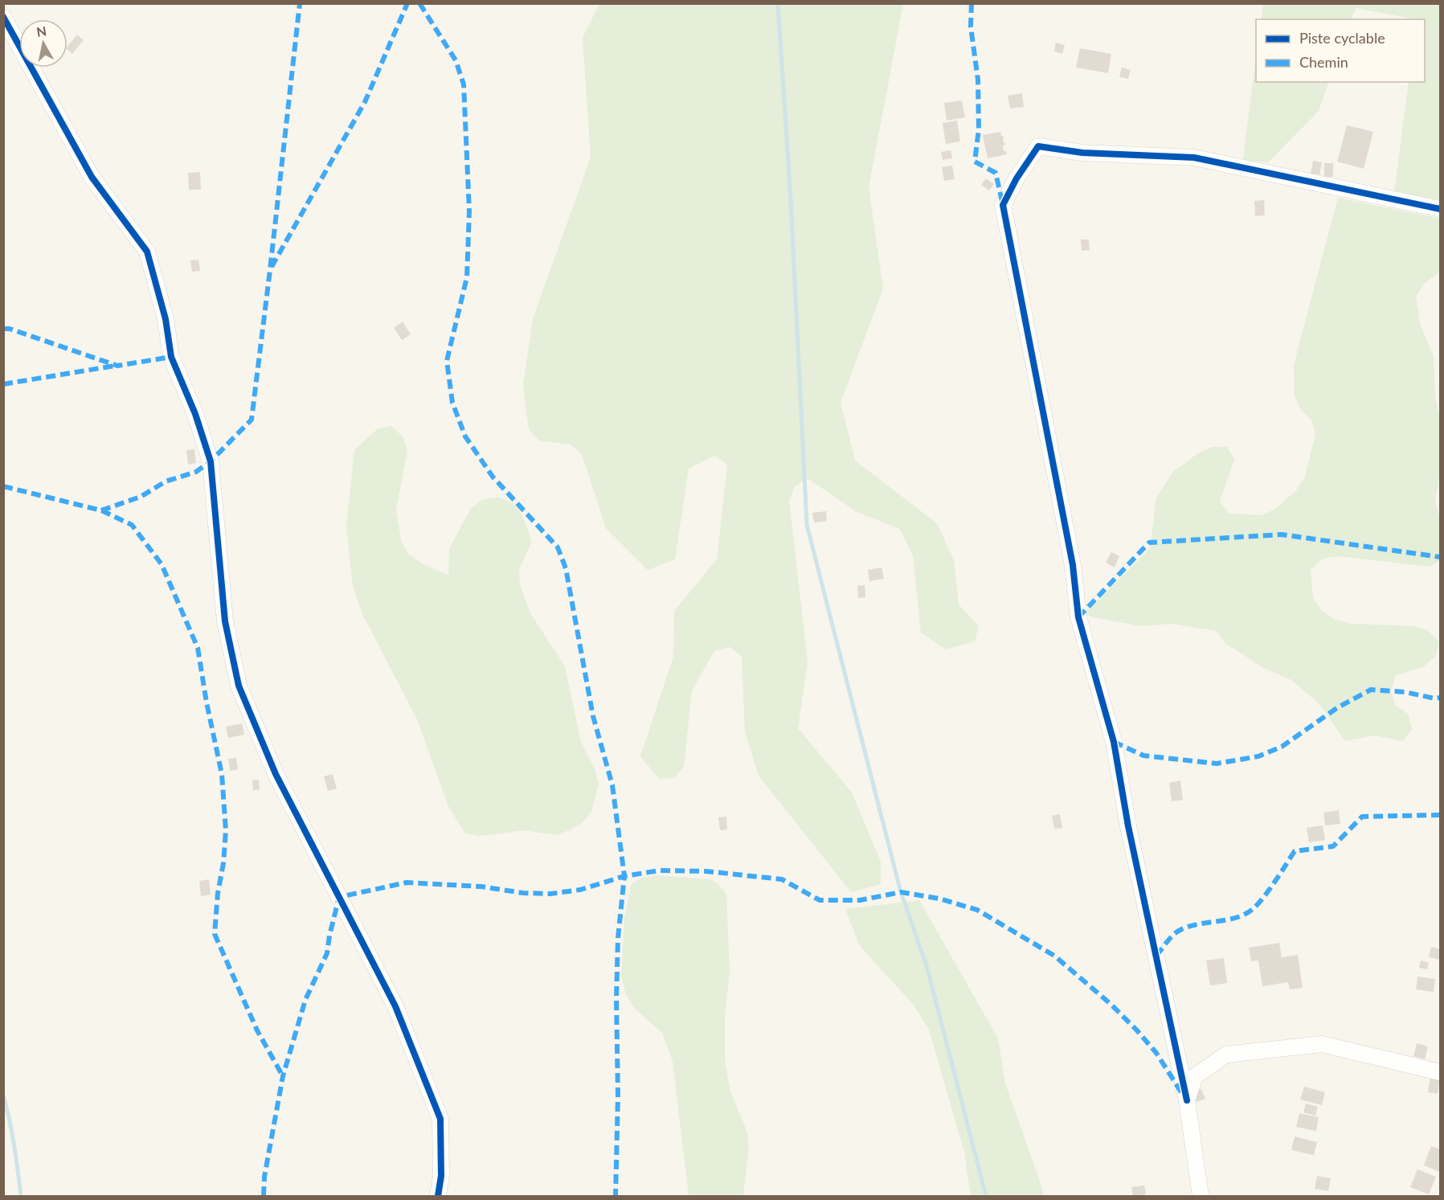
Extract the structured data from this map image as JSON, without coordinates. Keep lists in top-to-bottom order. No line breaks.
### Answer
{"legend":["Piste cyclable","Chemin"],"north":"top"}
